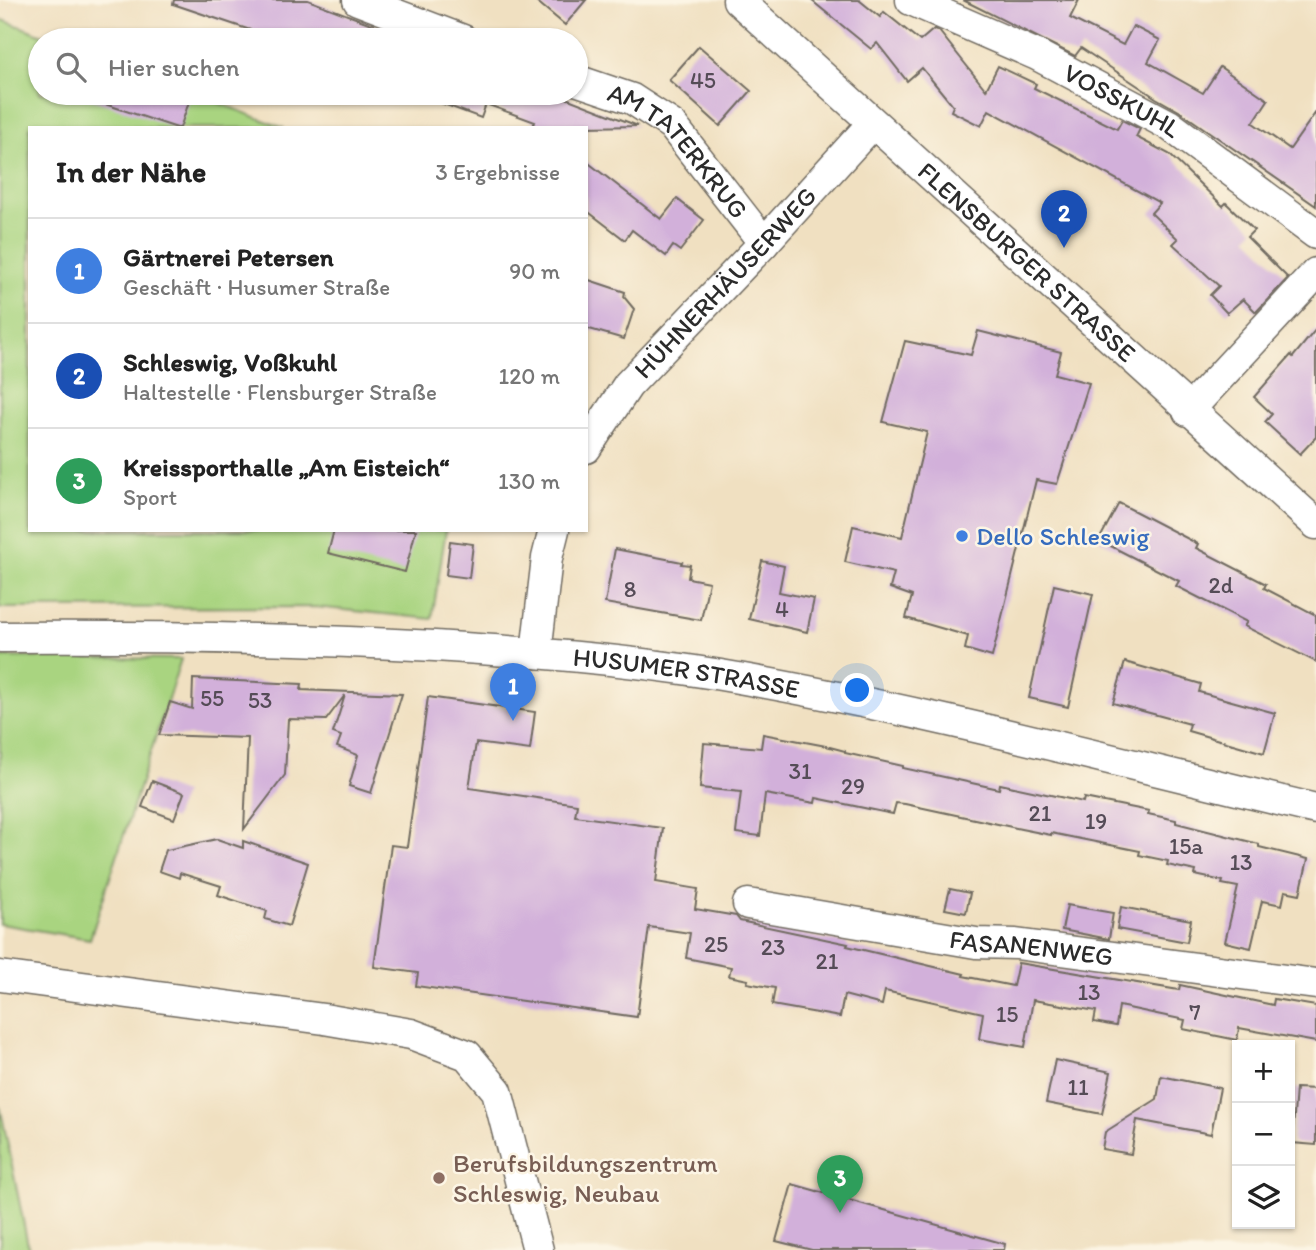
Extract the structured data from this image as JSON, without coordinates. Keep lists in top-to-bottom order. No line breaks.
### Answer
{"streets":{"street":["VOSSKUHL","AM TATERKRUG","FLENSBURGER STRASSE","HÜHNERHÄUSERWEG","HUSUMER STRASSE","FASANENWEG"]},"crossings":[["AM TATERKRUG","HÜHNERHÄUSERWEG"],["FLENSBURGER STRASSE","HÜHNERHÄUSERWEG"]],"places":["Dello Schleswig","Berufsbildungszentrum Schleswig, Neubau"],"house_numbers":["45","2d","8","4","55","53","31","29","21","19","15a","13","25","23","21","13","7","15","11"],"page":{"search":"Hier suchen","heading":["In der Nähe","3 Ergebnisse"],"pins":["2","1","3"],"list":[{"mark":"1","name":"Gärtnerei Petersen","note":"Geschäft · Husumer Straße","value":"90 m"},{"mark":"2","name":"Schleswig, Voßkuhl","note":"Haltestelle · Flensburger Straße","value":"120 m"},{"mark":"3","name":"Kreissporthalle „Am Eisteich“","note":"Sport","value":"130 m"}],"map_buttons":["+","−"]}}
